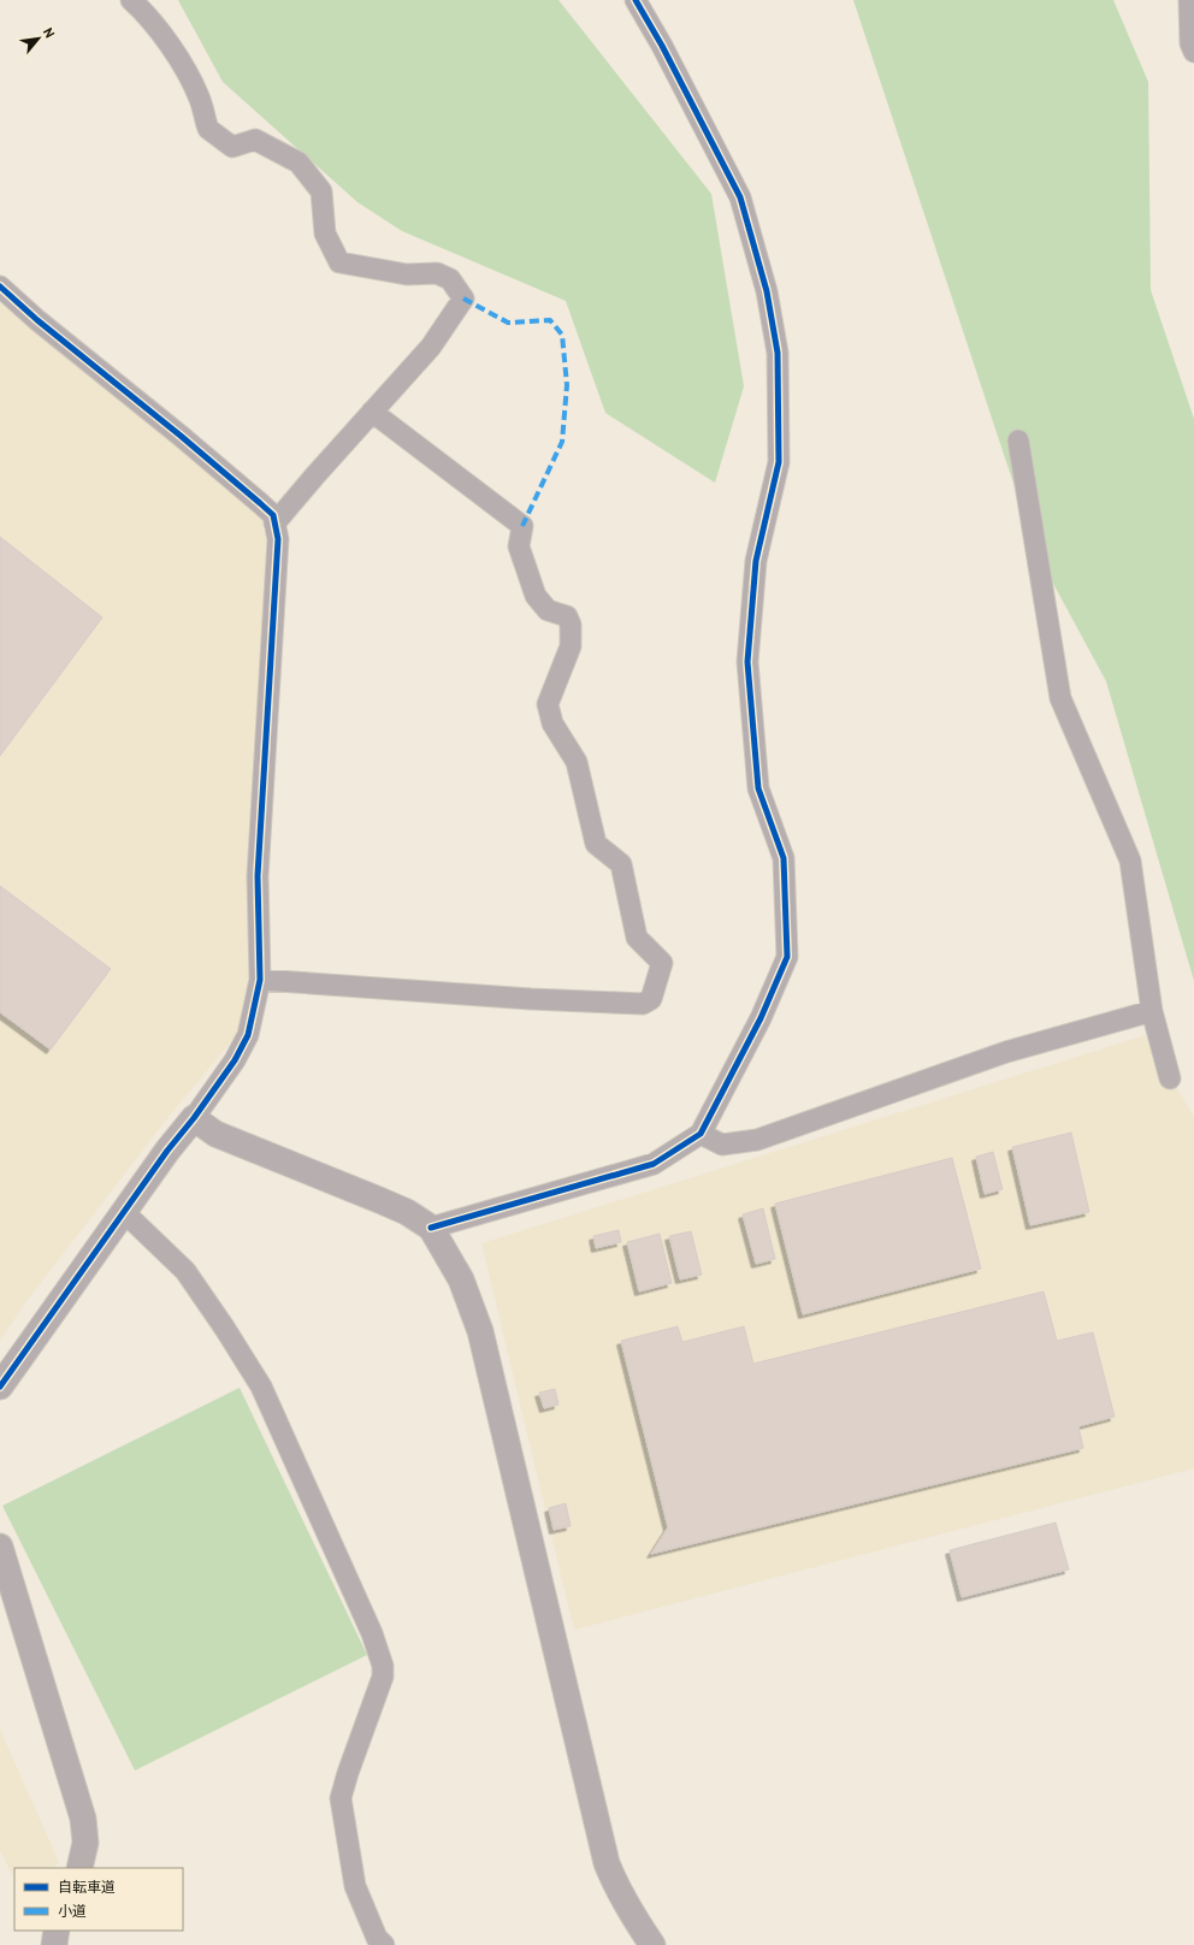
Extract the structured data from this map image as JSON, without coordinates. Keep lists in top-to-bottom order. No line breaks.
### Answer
{"legend":["自転車道","小道"],"north":"top right"}
